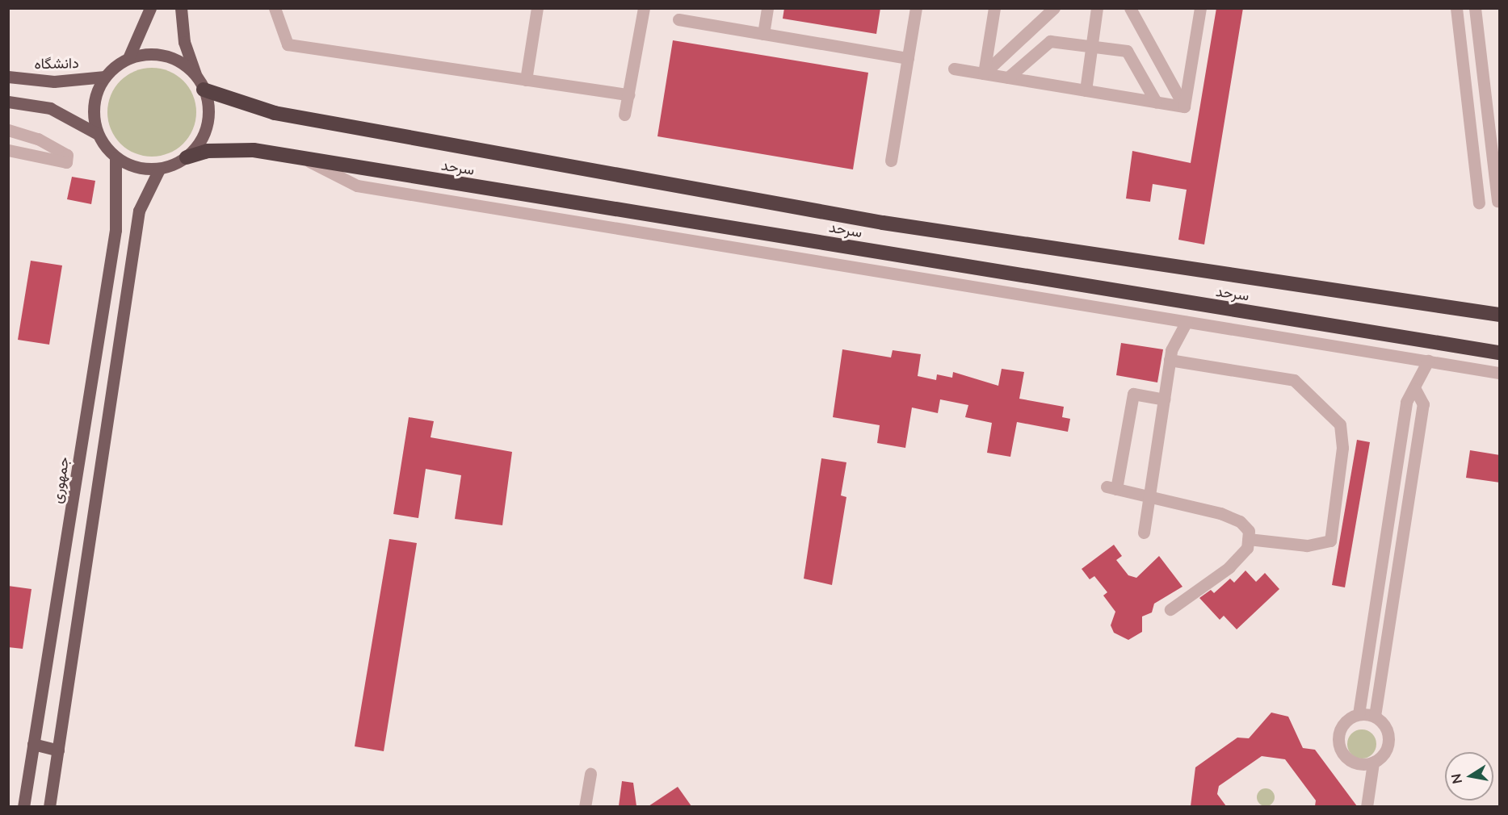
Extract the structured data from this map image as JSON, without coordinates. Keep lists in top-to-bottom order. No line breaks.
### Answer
{"streets":{"highway":["سرحد"],"main road":["دانشگاه","جمهوری"]},"crossings":[["دانشگاه","سرحد"],["دانشگاه","جمهوری"],["سرحد","جمهوری"]],"north":"left"}
